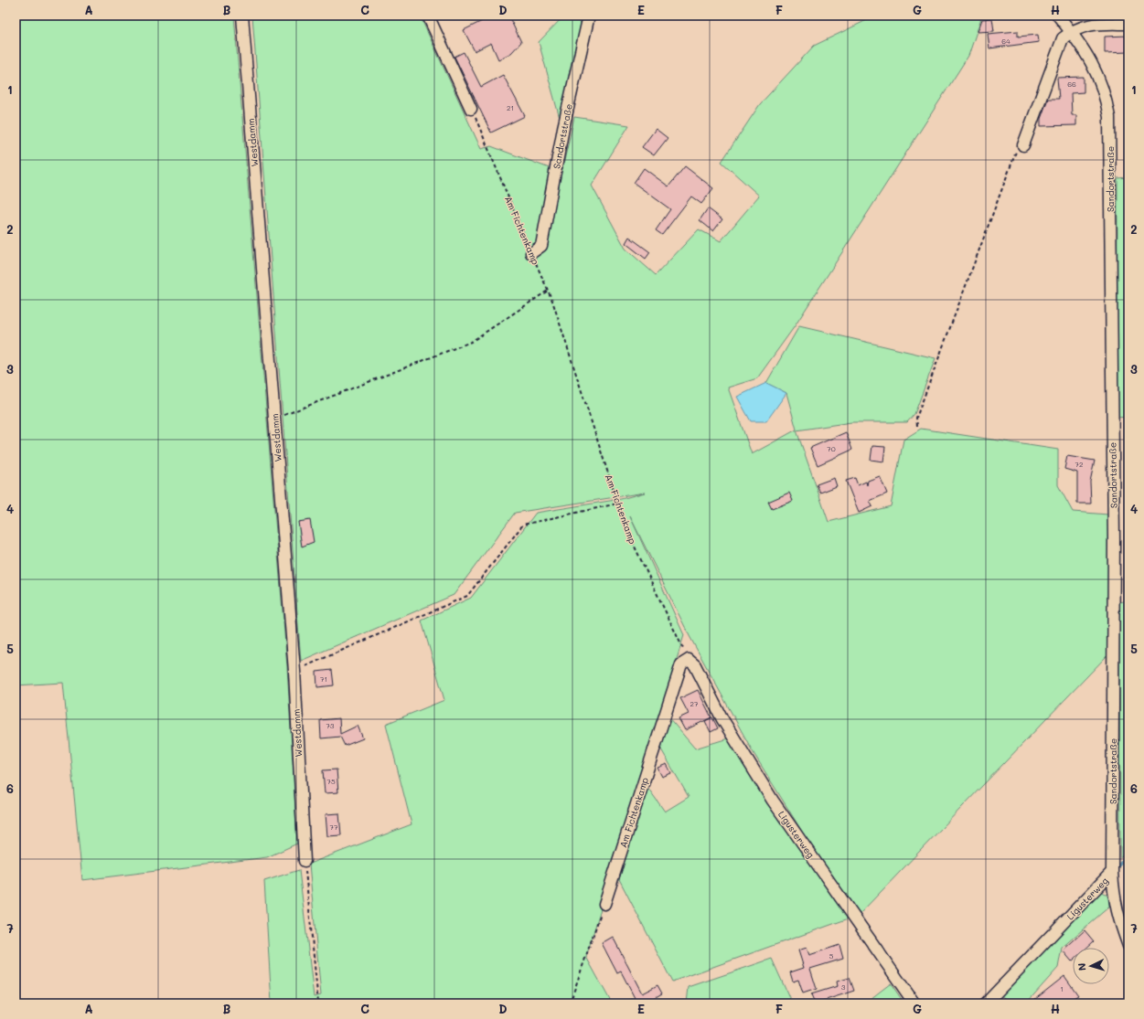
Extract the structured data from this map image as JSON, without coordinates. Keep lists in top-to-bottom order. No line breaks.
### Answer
{"streets":{"street":["Sandortstraße","Westdamm","Am Fichtenkamp","Ligusterweg"]},"crossings":[["Sandortstraße","Am Fichtenkamp"],["Sandortstraße","Ligusterweg"],["Am Fichtenkamp","Ligusterweg"]],"house_numbers":["64","66","21","70","72","71","27","73","75","77","5","3","1"],"north":"left","grid":{"columns":["A","B","C","D","E","F","G","H"],"rows":["1","2","3","4","5","6","7"]}}
